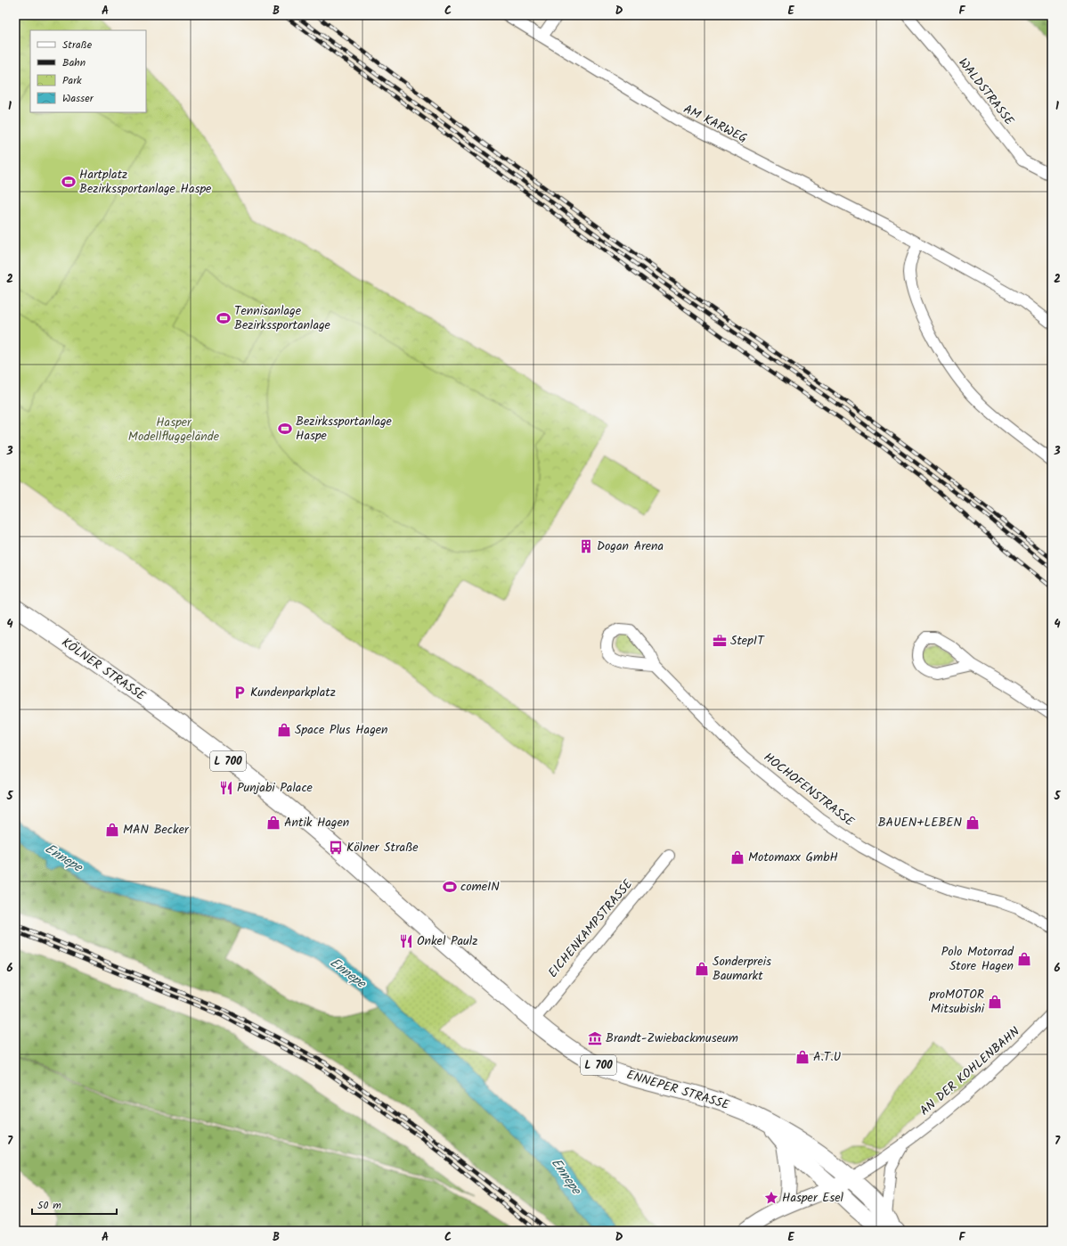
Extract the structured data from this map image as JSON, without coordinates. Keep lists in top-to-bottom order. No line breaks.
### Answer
{"streets":{"main road":["KÖLNER STRASSE","L 700","ENNEPER STRASSE"],"street":["WALDSTRASSE","AM KARWEG","HOCHOFENSTRASSE","EICHENKAMPSTRASSE","AN DER KOHLENBAHN"]},"crossings":[["KÖLNER STRASSE","EICHENKAMPSTRASSE"],["KÖLNER STRASSE","ENNEPER STRASSE"],["EICHENKAMPSTRASSE","ENNEPER STRASSE"],["AN DER KOHLENBAHN","ENNEPER STRASSE"]],"water":["Ennepe"],"parks":["Hasper Modellfluggelände"],"places":{"sports":["Hartplatz Bezirkssportanlage Haspe","Tennisanlage Bezirkssportanlage","Bezirkssportanlage Haspe","comeIN"],"building":["Dogan Arena"],"office":["StepIT"],"parking":["Kundenparkplatz"],"shop":["Space Plus Hagen","Antik Hagen","BAUEN+LEBEN","MAN Becker","Motomaxx GmbH","Polo Motorrad Store Hagen","Sonderpreis Baumarkt","proMOTOR Mitsubishi","A.T.U"],"restaurant":["Punjabi Palace","Onkel Paulz"],"bus stop":["Kölner Straße"],"museum":["Brandt-Zwiebackmuseum"],"place":["Hasper Esel"]},"legend":["Straße","Bahn","Park","Wasser"],"scale_bar":"50 m","grid":{"columns":["A","B","C","D","E","F"],"rows":["1","2","3","4","5","6","7"]}}
